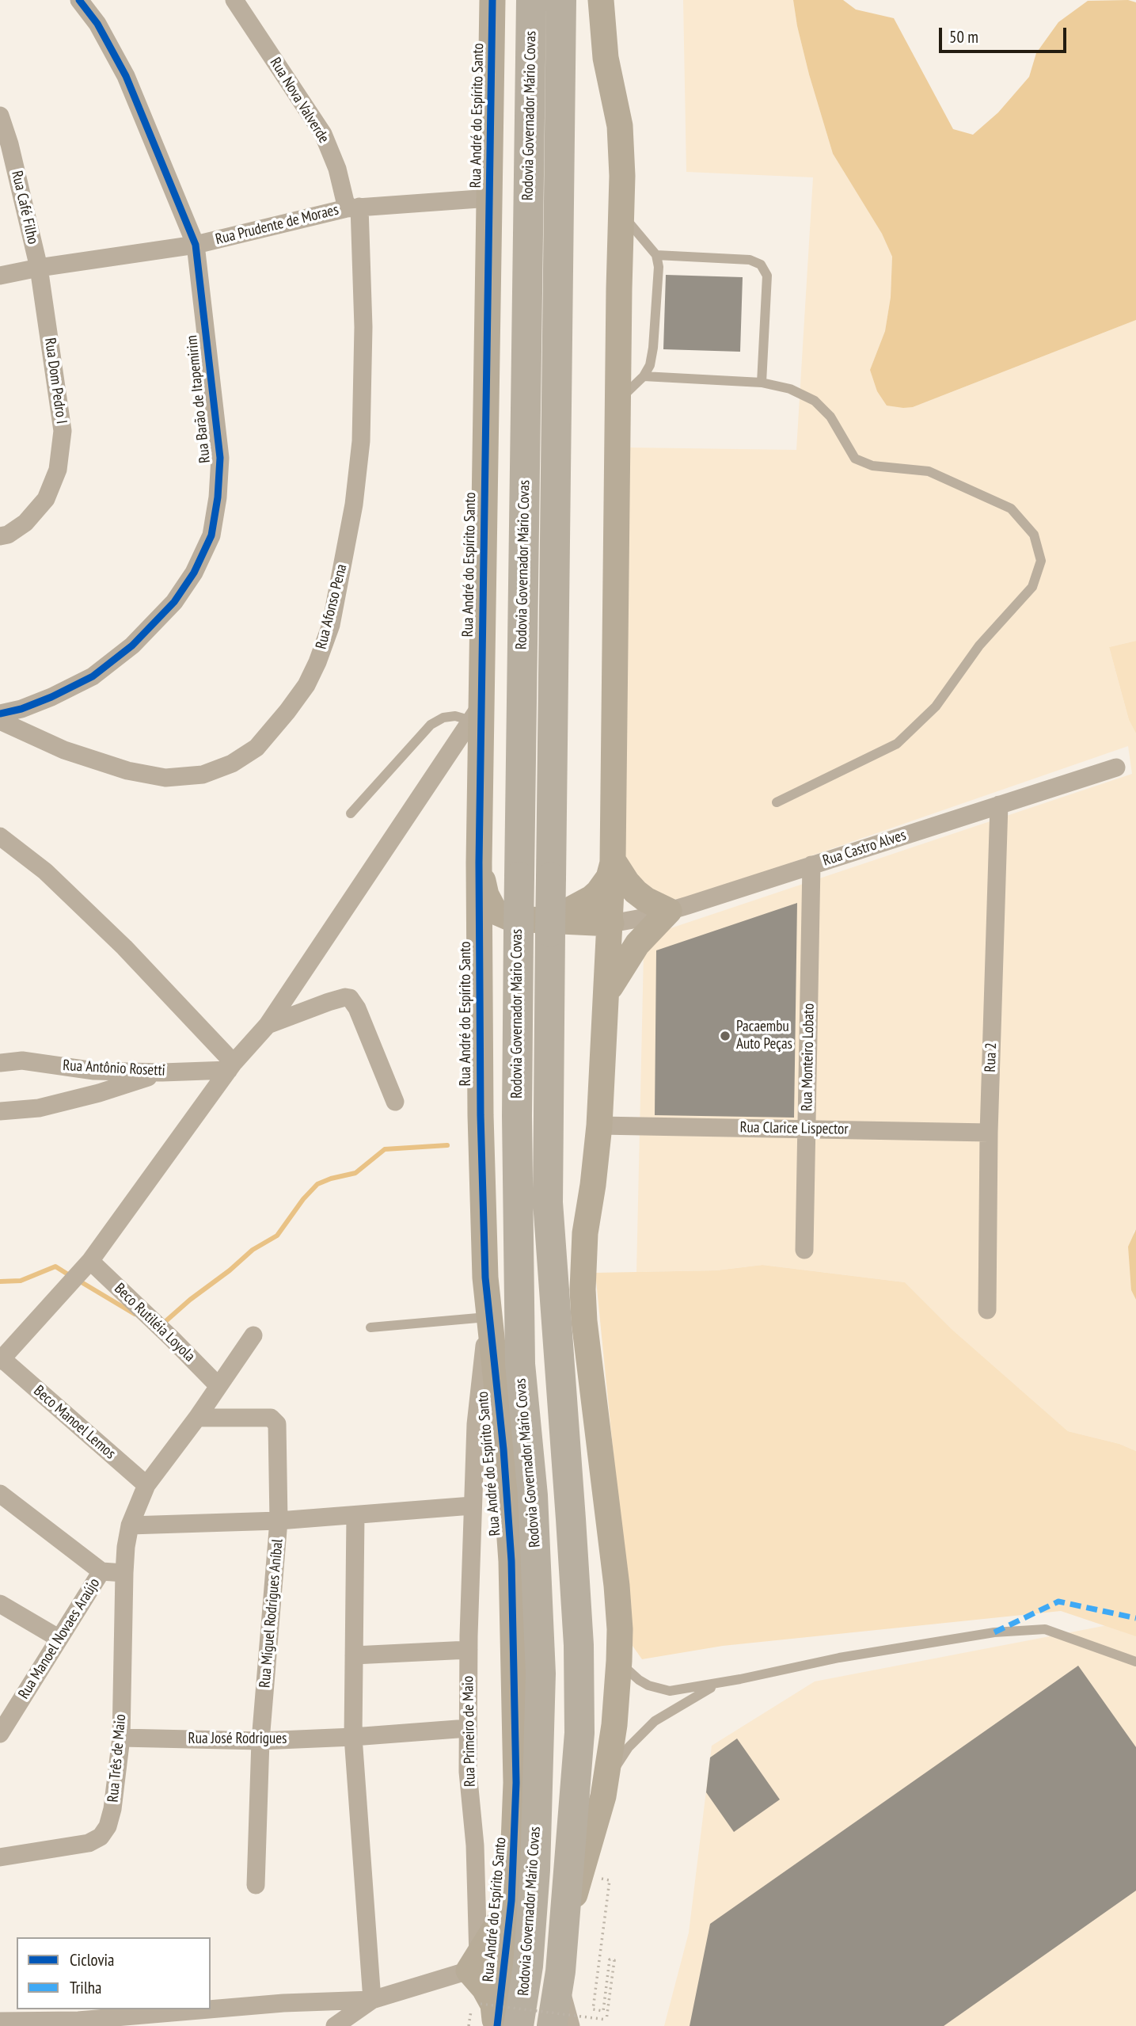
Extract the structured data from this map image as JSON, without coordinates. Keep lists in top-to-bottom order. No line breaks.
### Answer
{"streets":{"highway":["Rodovia Governador Mário Covas"],"street":["Rua Nova Valverde","Rua André do Espírito Santo","Rua Café Filho","Rua Prudente de Moraes","Rua Dom Pedro I","Rua Barão de Itapemirim","Rua Afonso Pena","Rua Castro Alves","Rua Monteiro Lobato","Rua 2","Rua Antônio Rosetti","Rua Clarice Lispector","Beco Rutiléia Loyola","Beco Manoel Lemos","Rua Miguel Rodrigues Aníbal","Rua Manoel Novaes Araújo","Rua Primeiro de Maio","Rua José Rodrigues","Rua Três de Maio"]},"crossings":[["Rua Nova Valverde","Rua Prudente de Moraes"],["Rua Nova Valverde","Rua Afonso Pena"],["Rua André do Espírito Santo","Rua Prudente de Moraes"],["Rua André do Espírito Santo","Rua Primeiro de Maio"],["Rodovia Governador Mário Covas","Rua Castro Alves"],["Rodovia Governador Mário Covas","Rua Clarice Lispector"],["Rua Café Filho","Rua Prudente de Moraes"],["Rua Café Filho","Rua Dom Pedro I"],["Rua Prudente de Moraes","Rua Dom Pedro I"],["Rua Prudente de Moraes","Rua Barão de Itapemirim"],["Rua Prudente de Moraes","Rua Afonso Pena"],["Rua Castro Alves","Rua Monteiro Lobato"],["Rua Castro Alves","Rua 2"],["Rua Monteiro Lobato","Rua Clarice Lispector"],["Rua 2","Rua Clarice Lispector"],["Rua Miguel Rodrigues Aníbal","Rua José Rodrigues"],["Rua Manoel Novaes Araújo","Rua Três de Maio"],["Rua Primeiro de Maio","Rua José Rodrigues"],["Rua José Rodrigues","Rua Três de Maio"]],"places":["Pacaembu Auto Peças"],"legend":["Ciclovia","Trilha"],"scale_bar":"50 m"}
